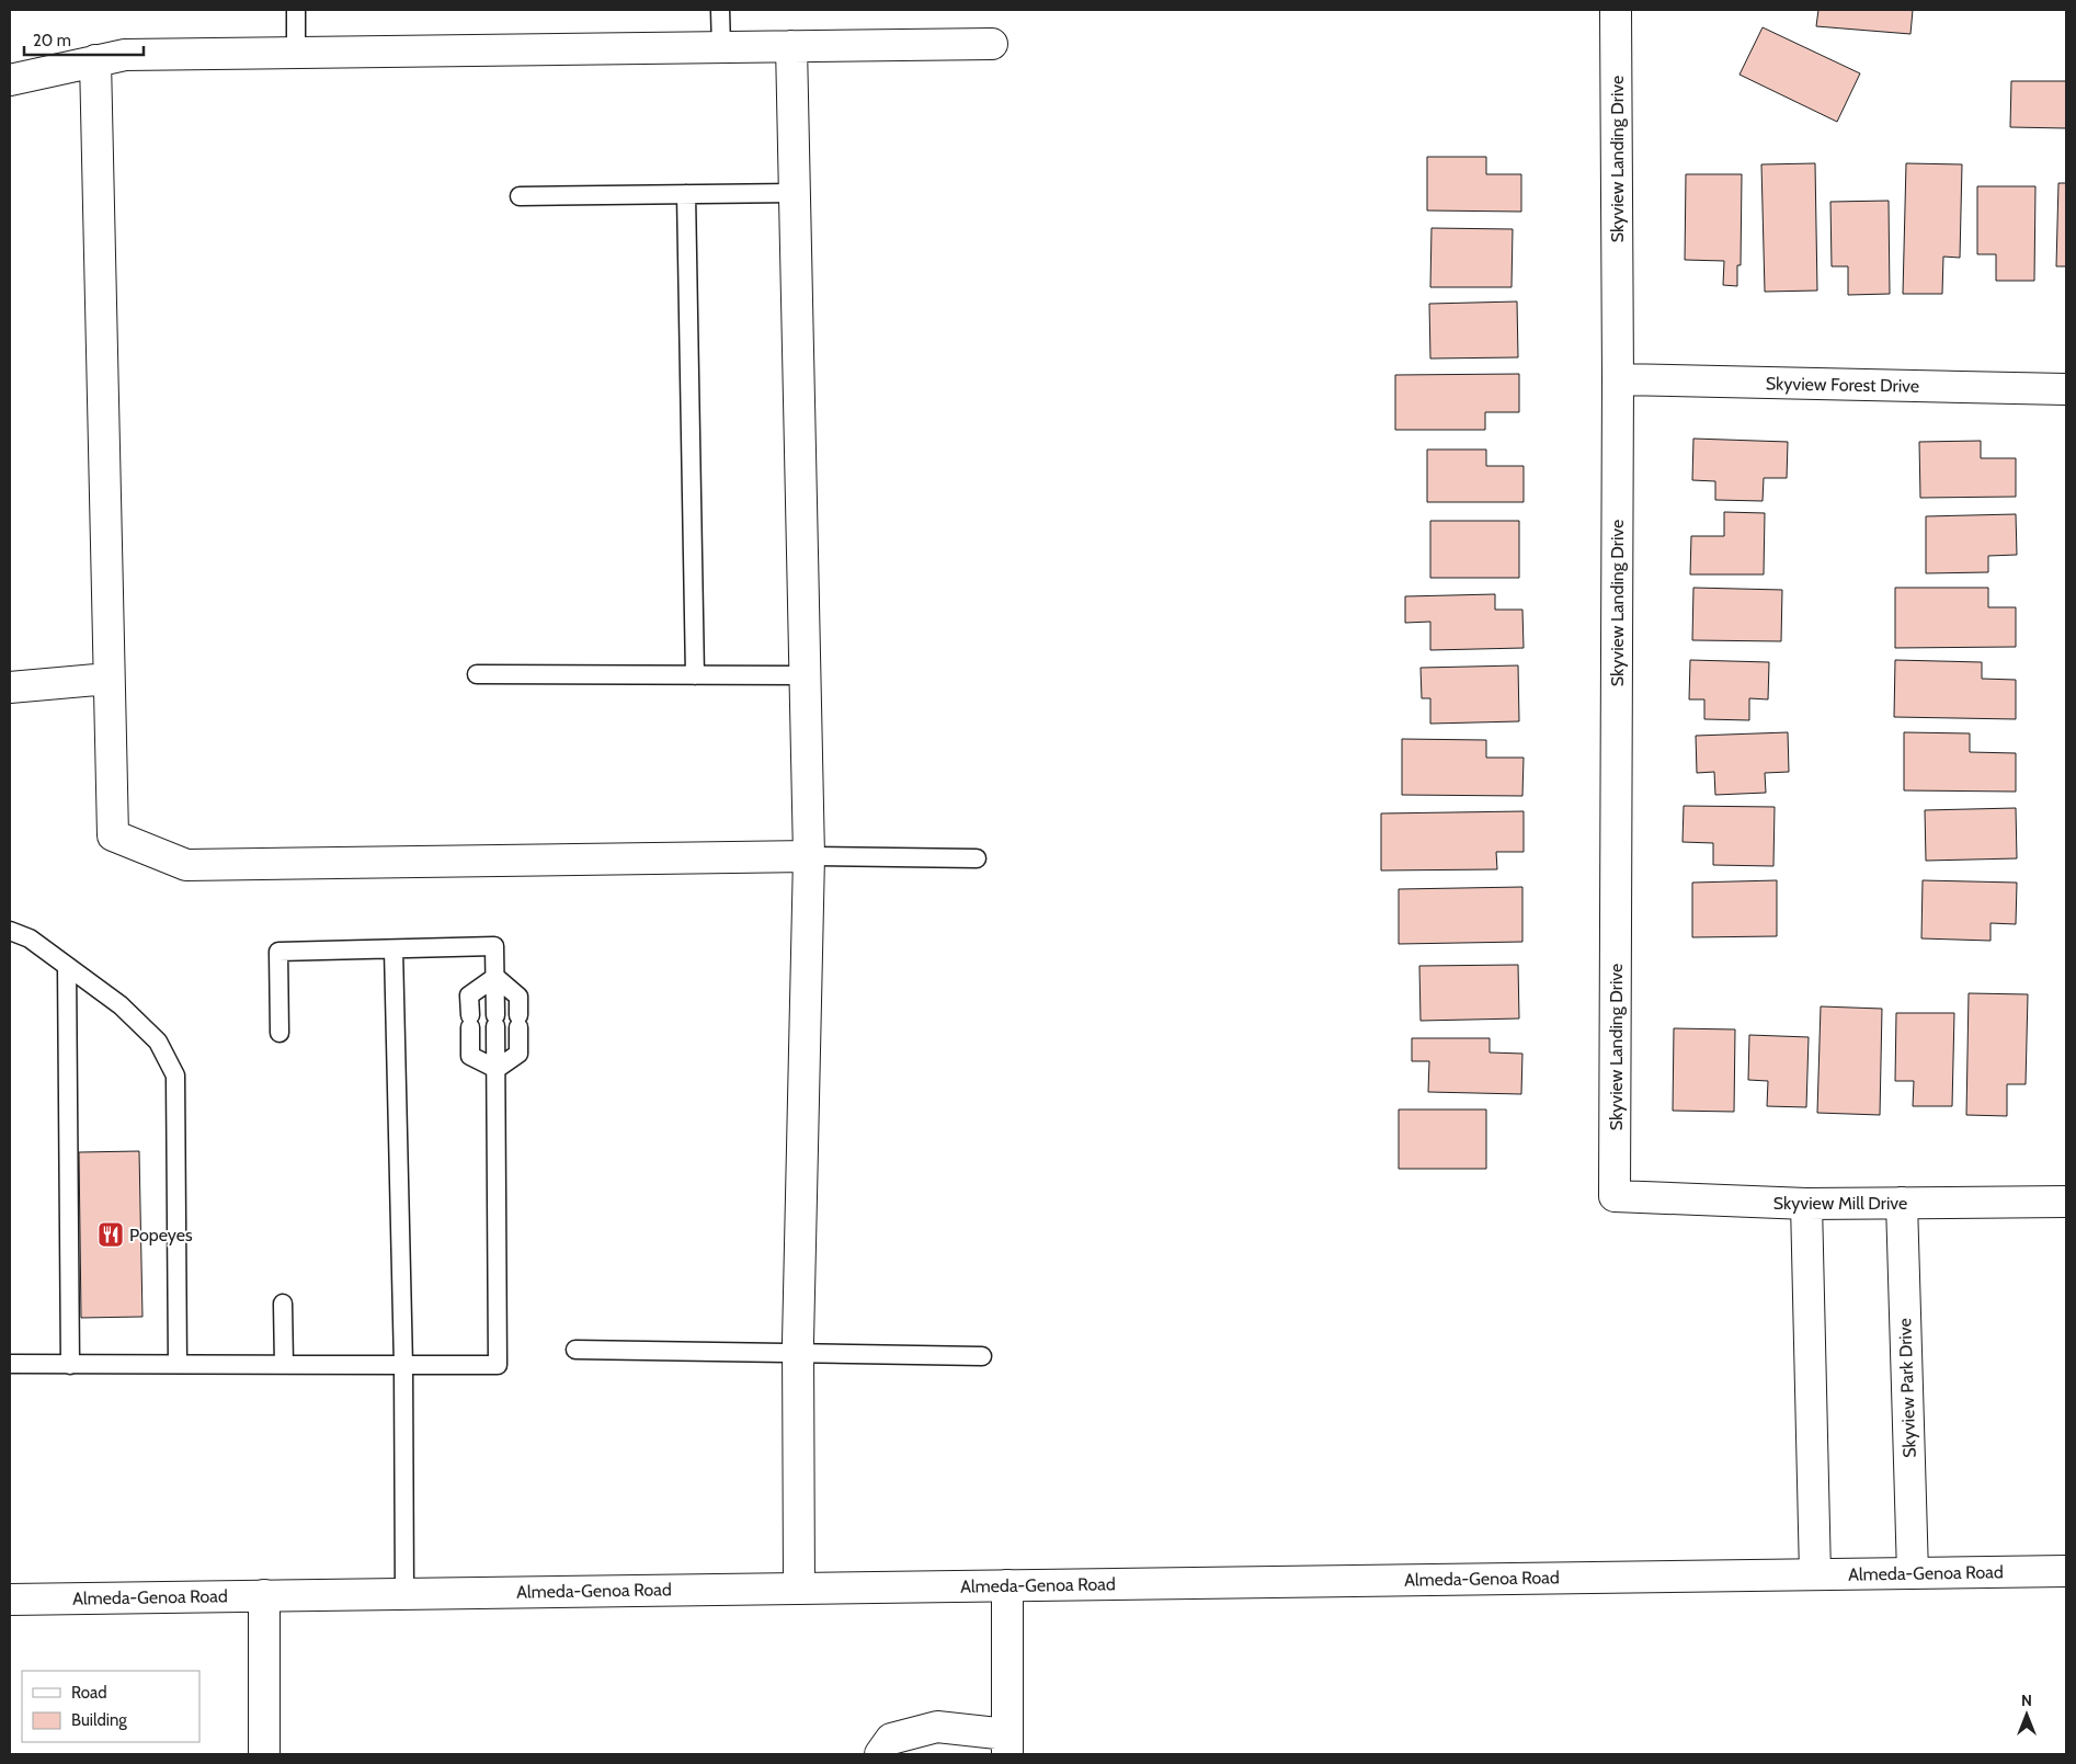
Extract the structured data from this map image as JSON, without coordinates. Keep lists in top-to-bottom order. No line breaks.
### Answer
{"streets":{"street":["Skyview Landing Drive","Skyview Forest Drive","Skyview Mill Drive","Skyview Park Drive","Almeda-Genoa Road"]},"crossings":[["Skyview Landing Drive","Skyview Forest Drive"],["Skyview Landing Drive","Skyview Mill Drive"],["Skyview Mill Drive","Skyview Park Drive"],["Skyview Park Drive","Almeda-Genoa Road"]],"places":{"restaurant":["Popeyes"]},"legend":["Road","Building"],"scale_bar":"20 m","north":"top"}
